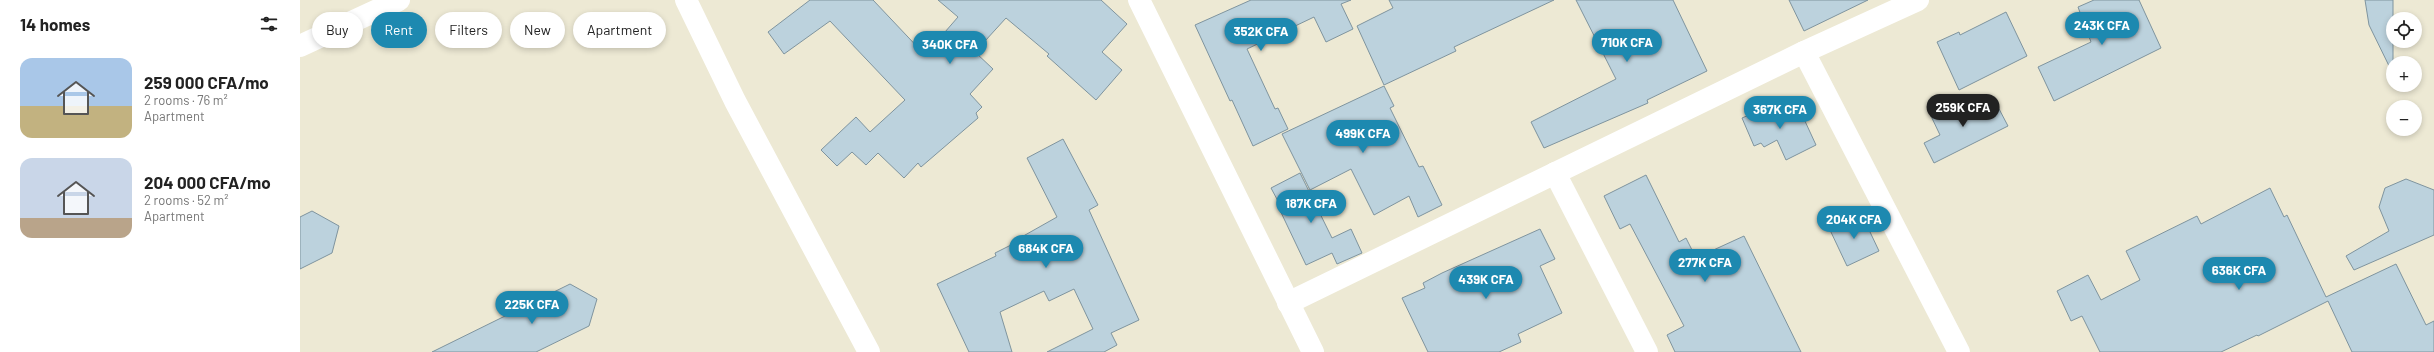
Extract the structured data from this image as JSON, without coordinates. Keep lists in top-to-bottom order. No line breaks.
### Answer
{"page":{"heading":"14 homes","map_buttons":["+","−"],"price":["243K CFA","352K CFA","710K CFA","340K CFA","259K CFA","367K CFA","499K CFA","187K CFA","204K CFA","684K CFA","277K CFA","636K CFA","439K CFA","225K CFA"],"chip":["Buy","Rent","Filters","New","Apartment"],"list":[{"name":"259 000 CFA/mo","note":"2 rooms · 76 m² · Apartment"},{"name":"204 000 CFA/mo","note":"2 rooms · 52 m² · Apartment"}]}}
